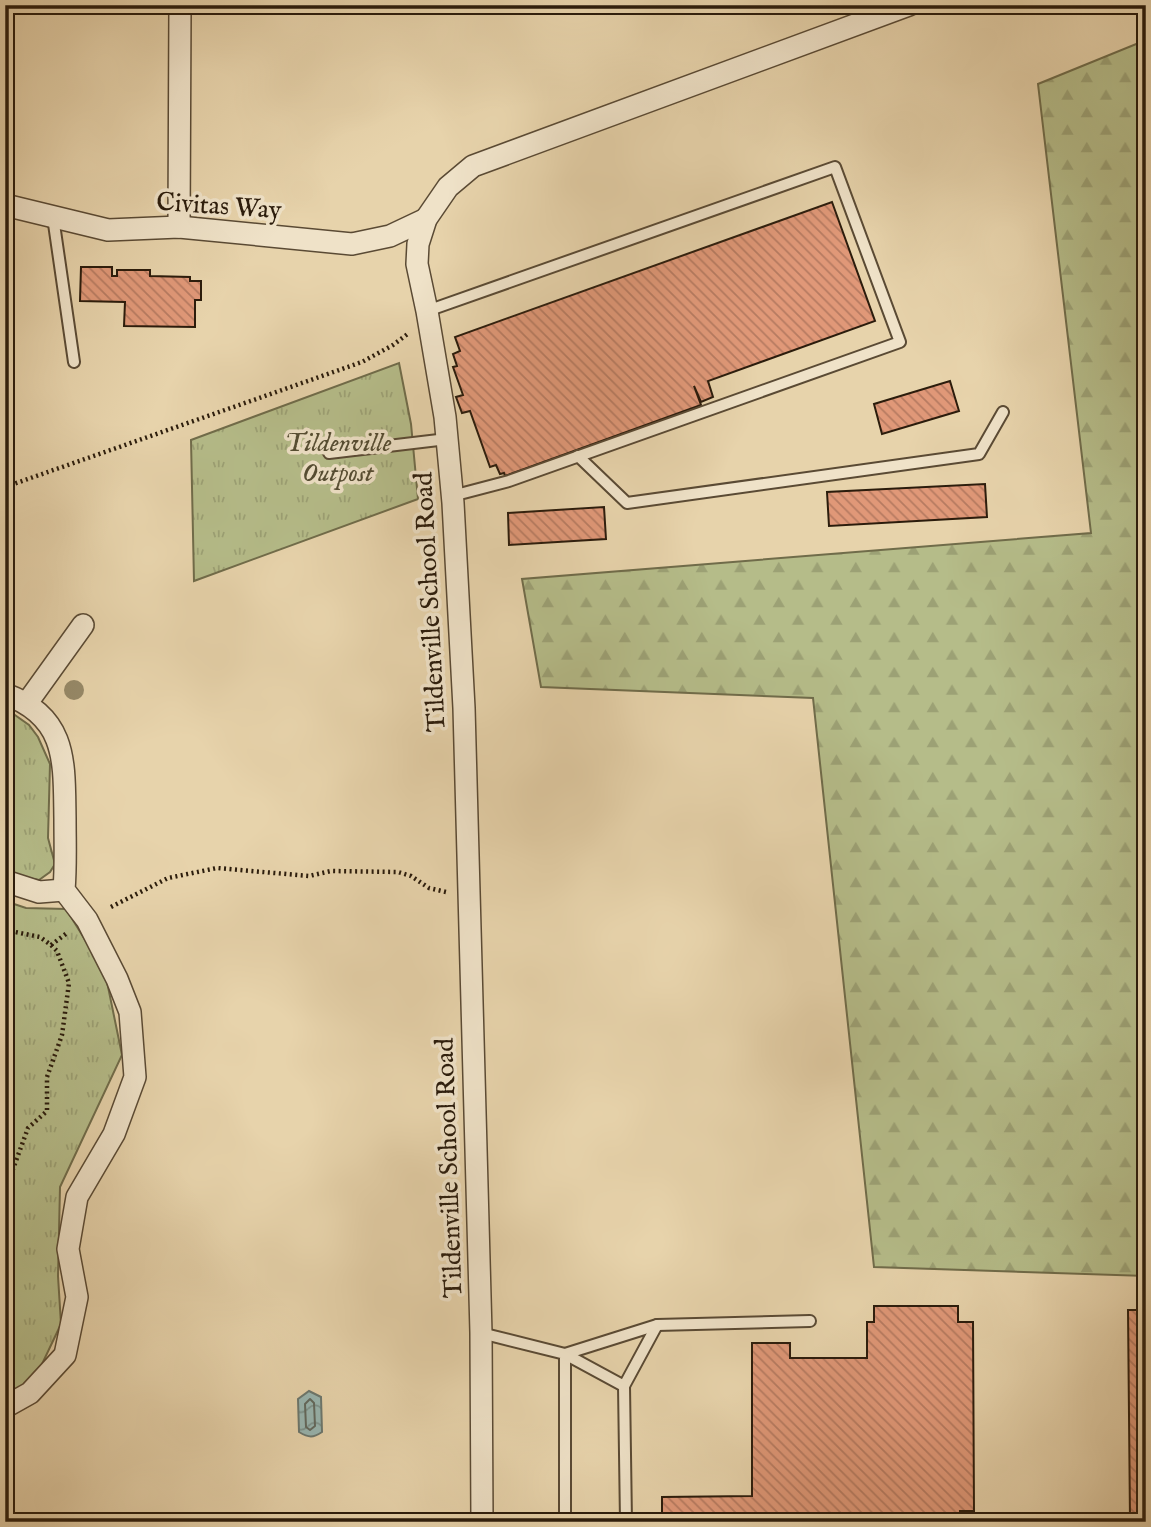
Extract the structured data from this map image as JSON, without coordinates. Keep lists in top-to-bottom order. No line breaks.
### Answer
{"streets":{"street":["Civitas Way","Tildenville School Road"]},"crossings":[["Civitas Way","Tildenville School Road"]],"parks":["Tildenville Outpost"]}
